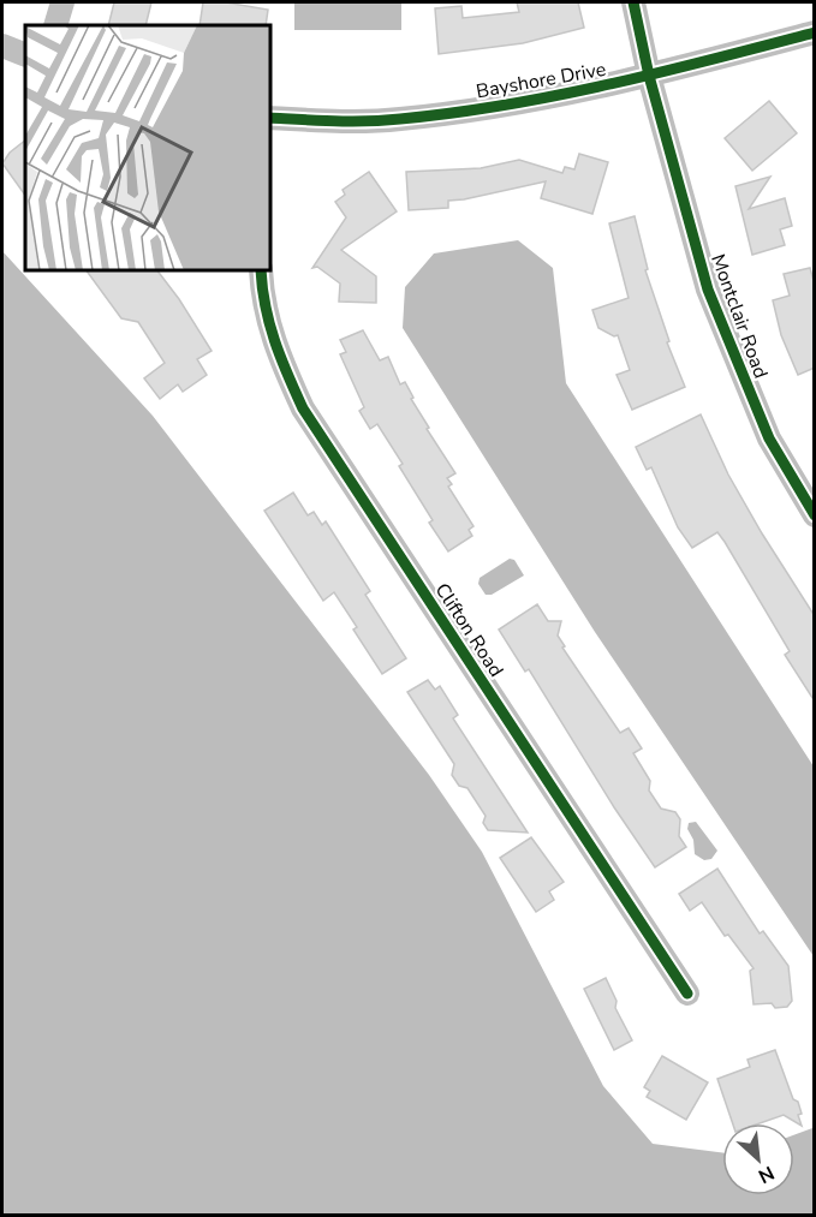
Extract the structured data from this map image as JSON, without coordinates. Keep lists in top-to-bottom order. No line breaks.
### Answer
{"streets":{"street":["Bayshore Drive","Montclair Road","Clifton Road"]},"crossings":[["Bayshore Drive","Montclair Road"]],"north":"bottom right"}
